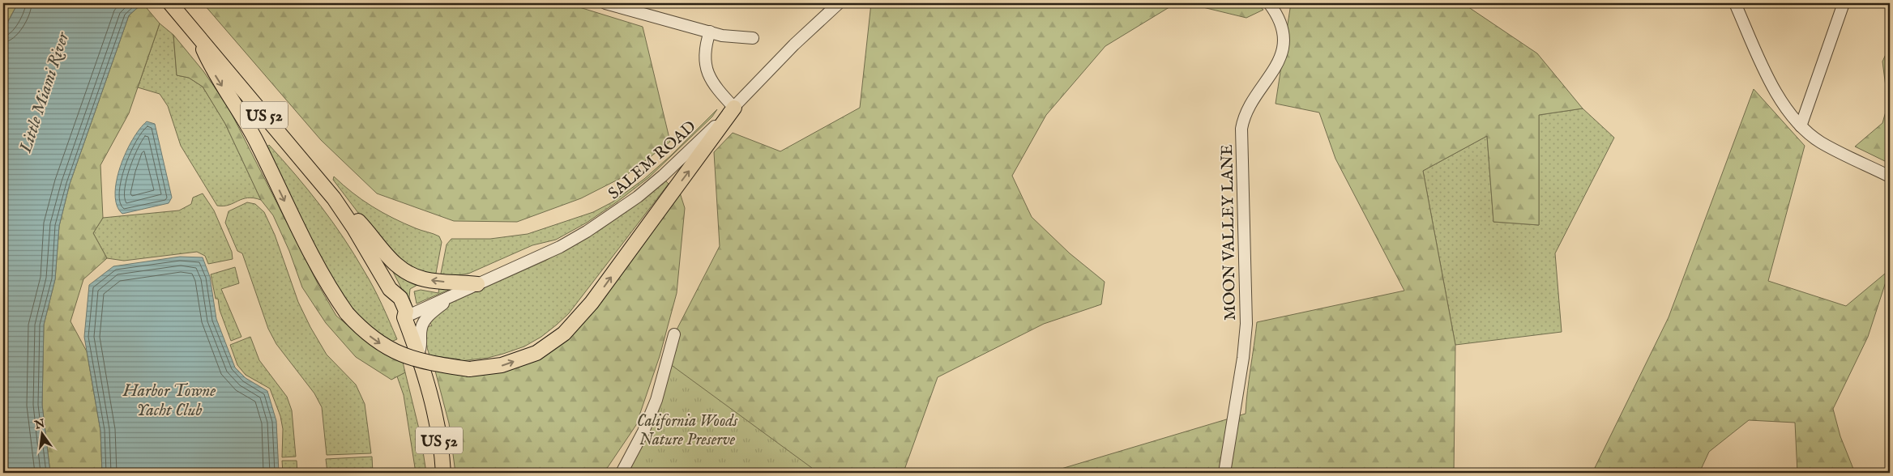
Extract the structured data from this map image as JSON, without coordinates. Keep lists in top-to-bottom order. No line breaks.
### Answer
{"streets":{"main road":["US 52"],"street":["SALEM ROAD","MOON VALLEY LANE"]},"crossings":[["US 52","SALEM ROAD"]],"water":["Little Miami River","Harbor Towne Yacht Club"],"parks":["California Woods Nature Preserve"],"north":"top"}
